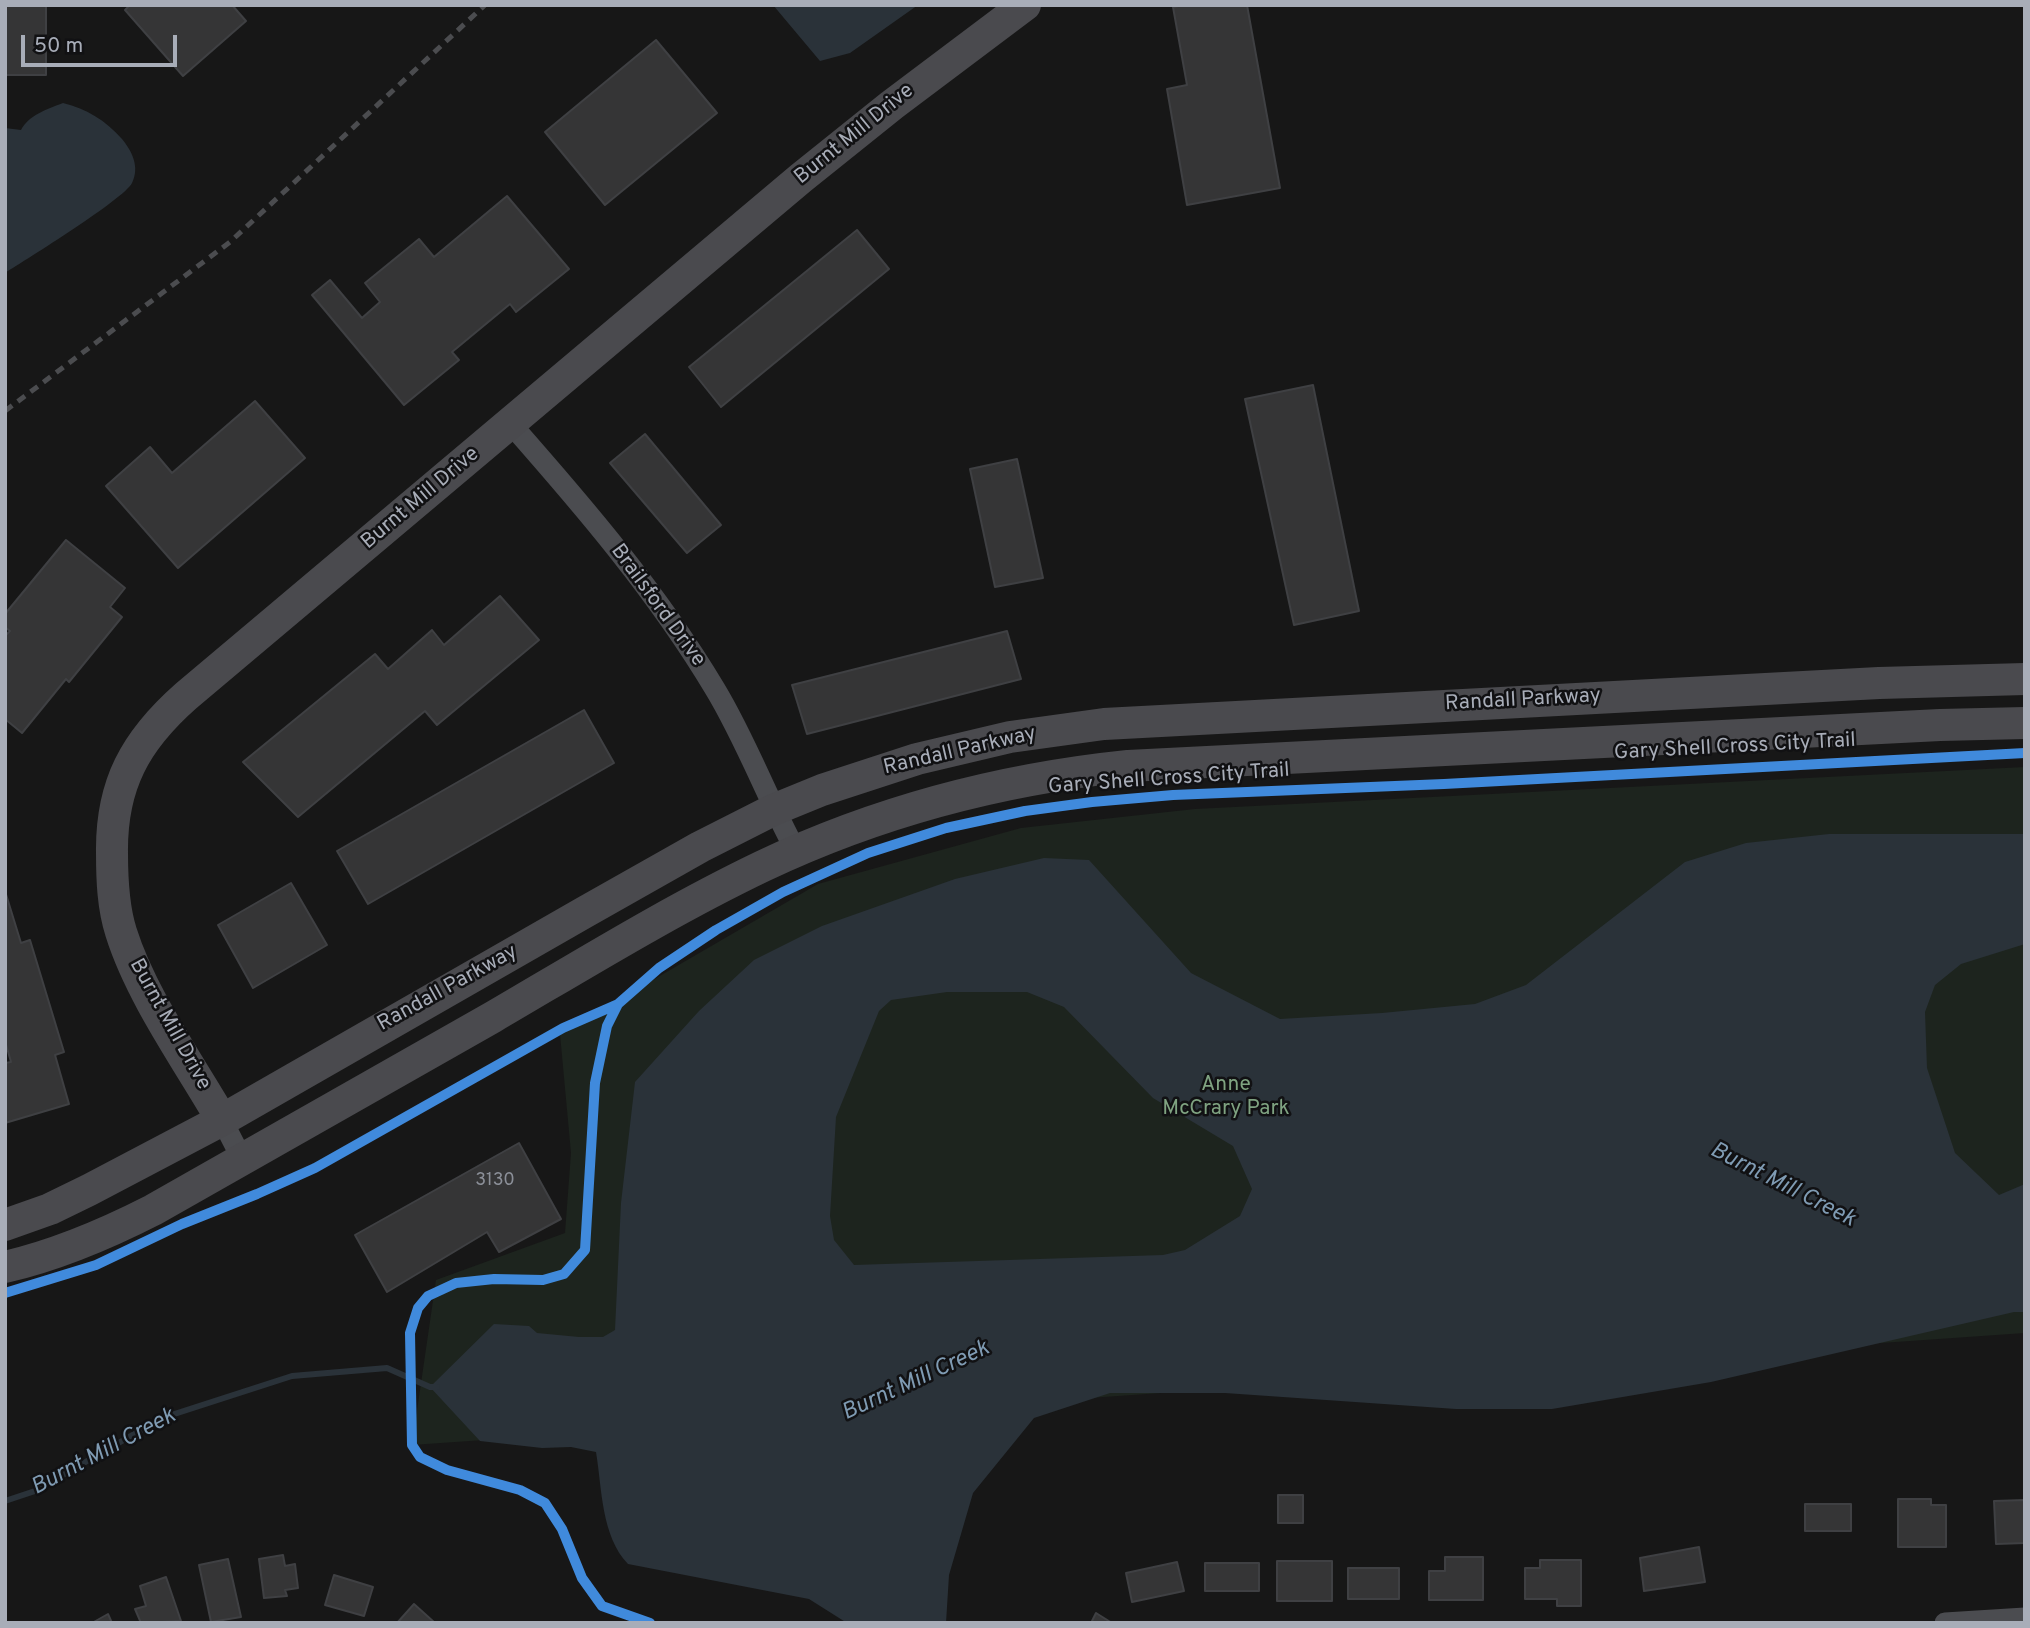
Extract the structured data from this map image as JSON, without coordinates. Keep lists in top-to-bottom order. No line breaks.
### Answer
{"streets":{"main road":["Burnt Mill Drive","Randall Parkway"],"street":["Brailsford Drive"],"cycle path":["Gary Shell Cross City Trail"]},"crossings":[["Burnt Mill Drive","Brailsford Drive"],["Burnt Mill Drive","Randall Parkway"],["Brailsford Drive","Randall Parkway"]],"water":["Burnt Mill Creek"],"parks":["Anne McCrary Park"],"house_numbers":["3130"],"scale_bar":"50 m"}
